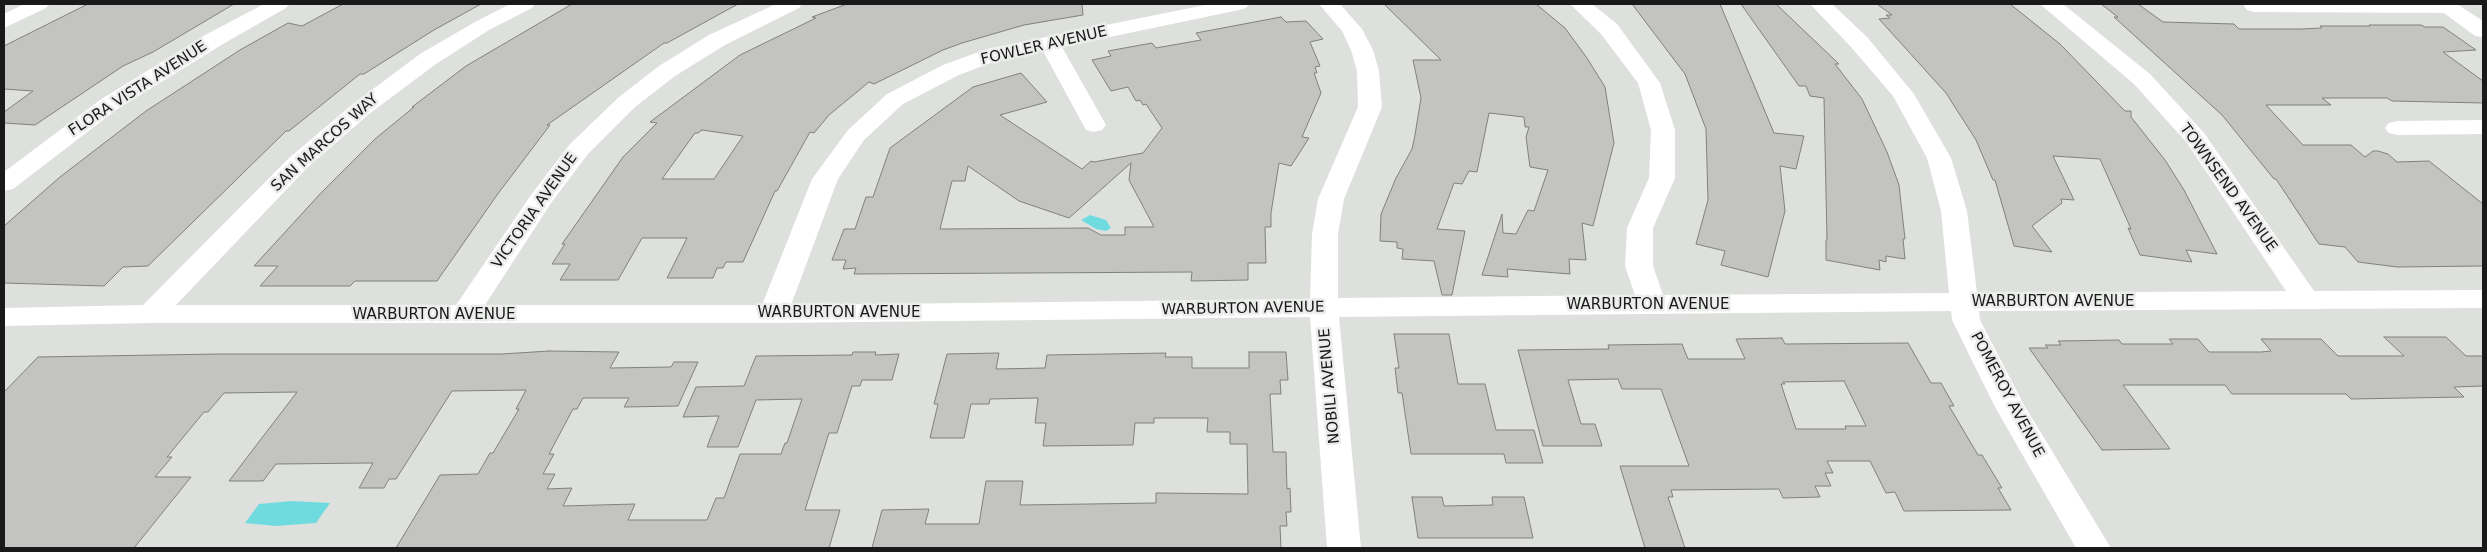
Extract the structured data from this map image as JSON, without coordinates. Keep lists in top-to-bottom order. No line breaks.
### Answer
{"streets":{"street":["FOWLER AVENUE","FLORA VISTA AVENUE","SAN MARCOS WAY","TOWNSEND AVENUE","VICTORIA AVENUE","WARBURTON AVENUE","NOBILI AVENUE","POMEROY AVENUE"]},"crossings":[["FOWLER AVENUE","WARBURTON AVENUE"],["SAN MARCOS WAY","WARBURTON AVENUE"],["TOWNSEND AVENUE","WARBURTON AVENUE"],["VICTORIA AVENUE","WARBURTON AVENUE"],["WARBURTON AVENUE","NOBILI AVENUE"],["WARBURTON AVENUE","POMEROY AVENUE"]]}
